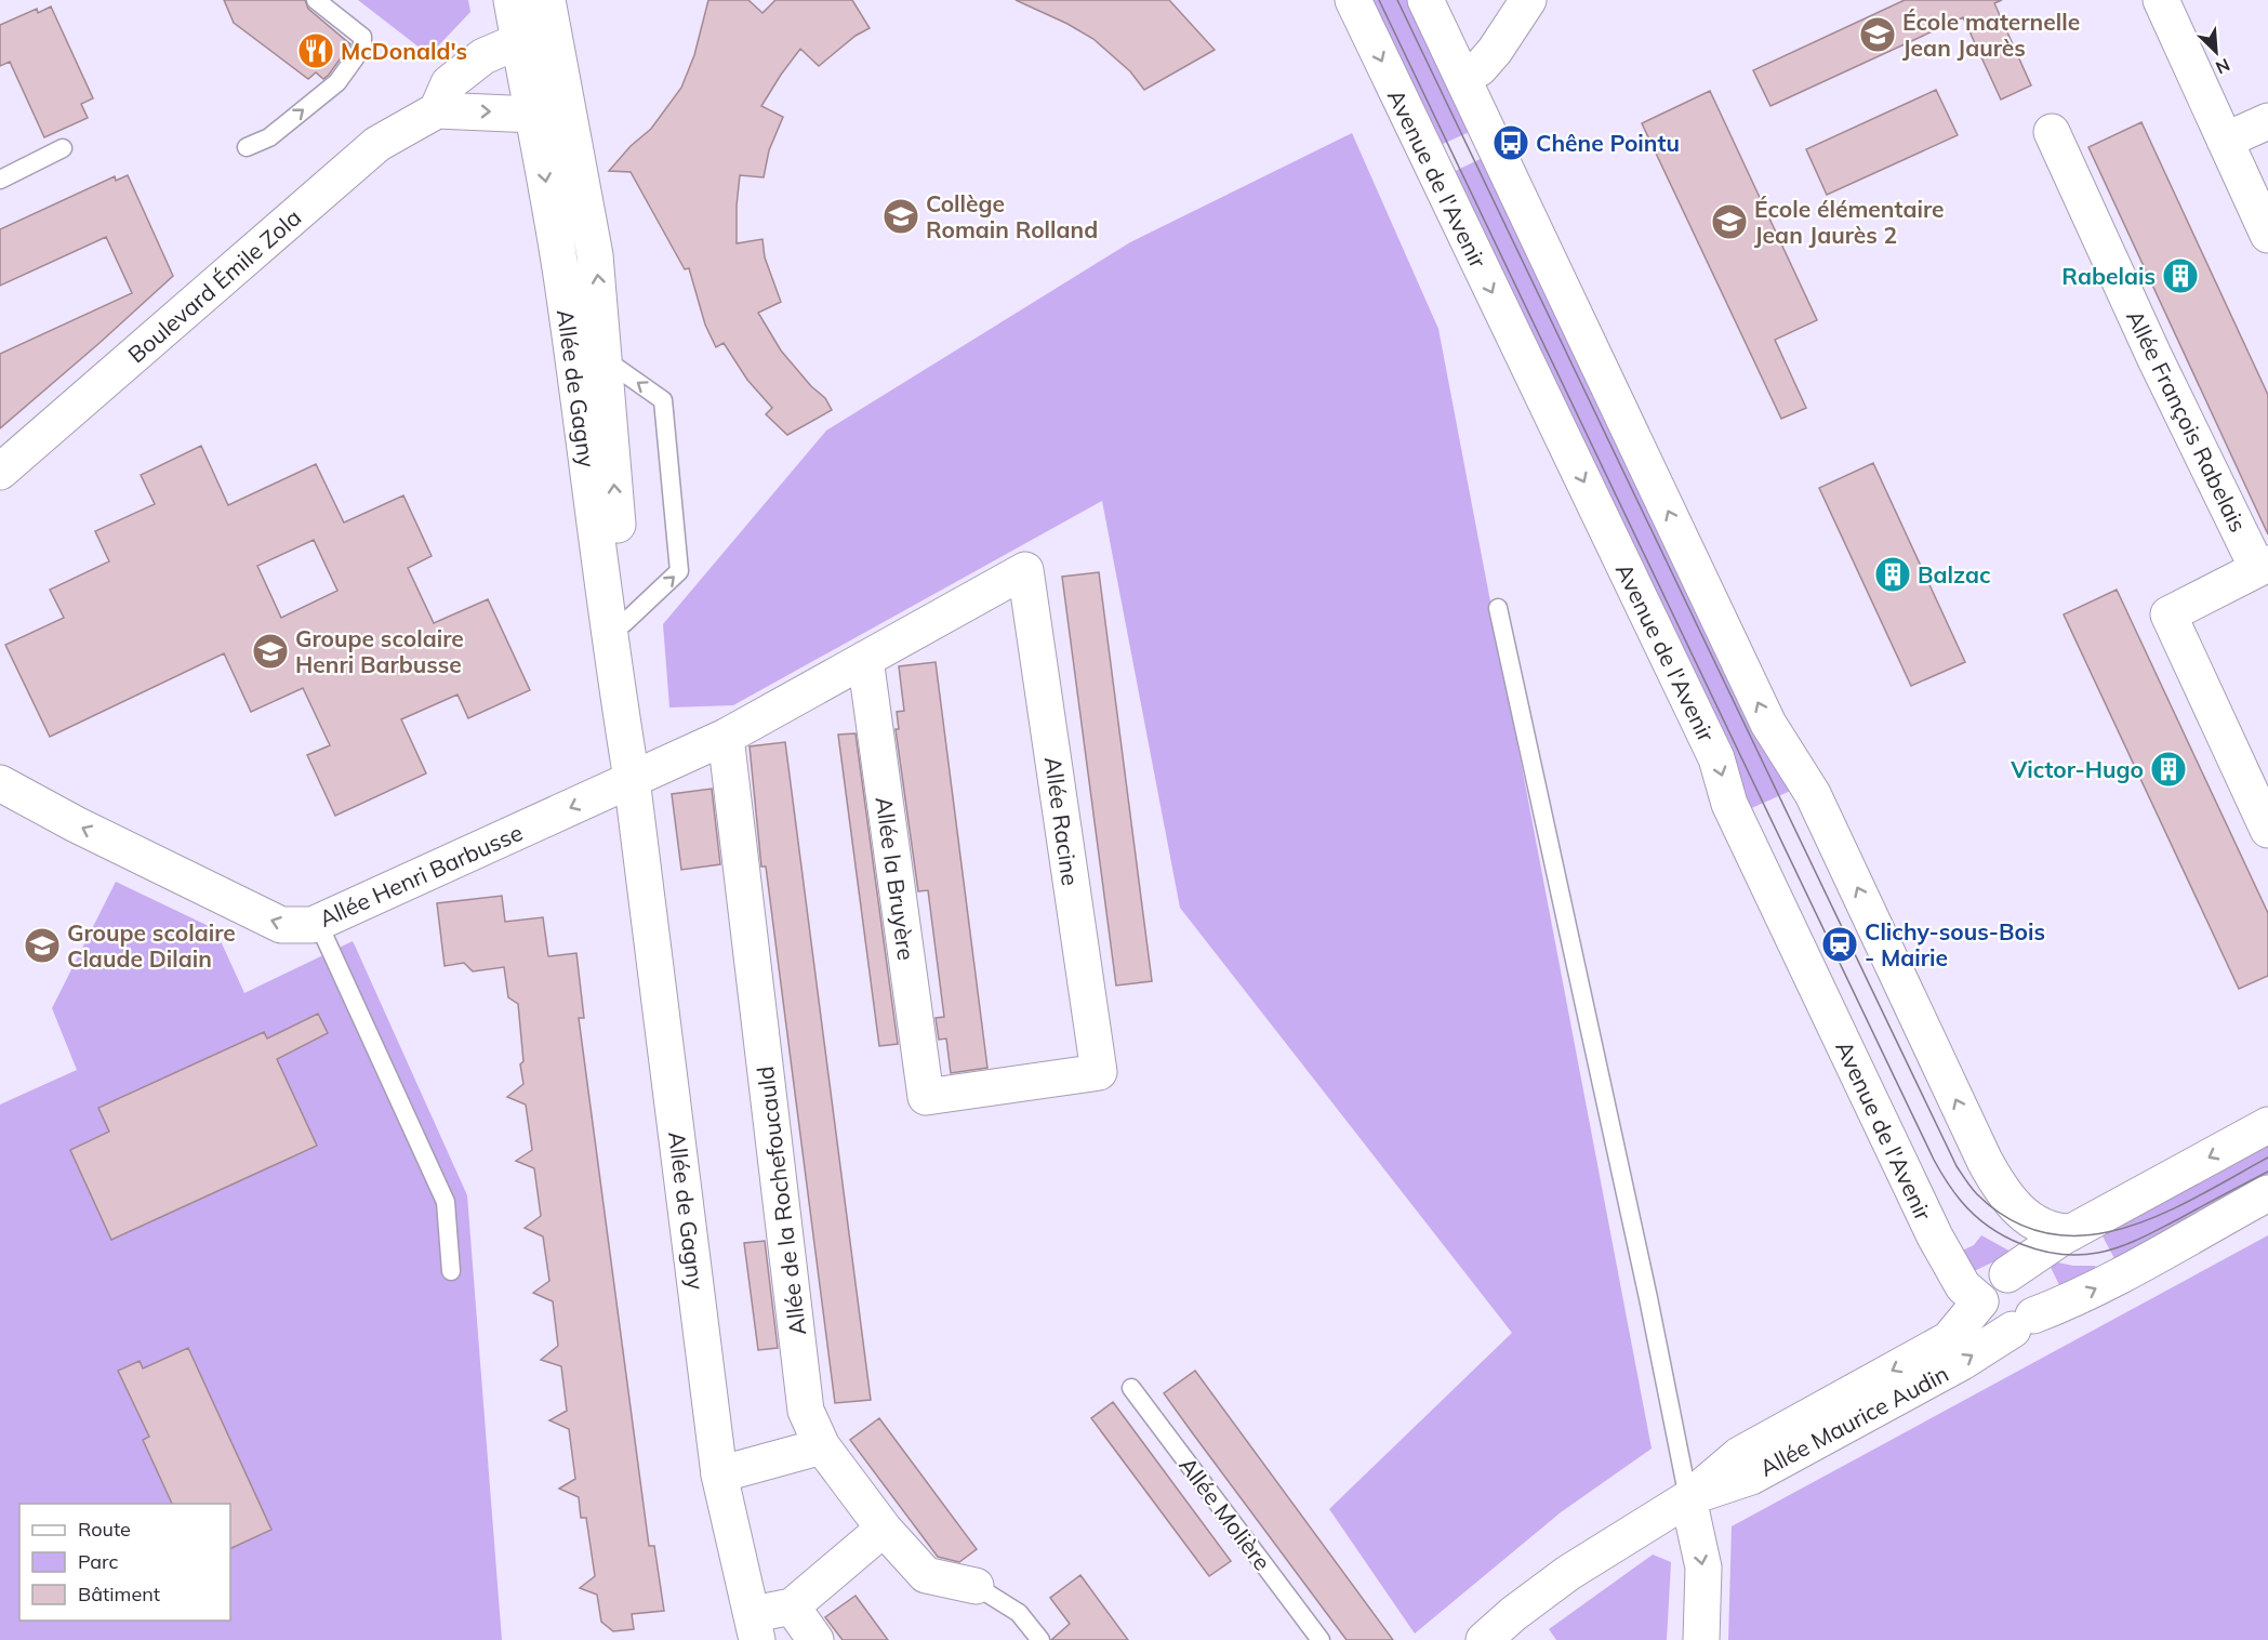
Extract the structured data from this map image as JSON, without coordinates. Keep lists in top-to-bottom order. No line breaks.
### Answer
{"streets":{"street":["Avenue de l'Avenir","Boulevard Émile Zola","Allée de Gagny","Allée François Rabelais","Allée Racine","Allée Henri Barbusse","Allée la Bruyère","Allée de la Rochefoucauld","Allée Maurice Audin"],"lane":["Allée Molière"]},"crossings":[["Avenue de l'Avenir","Allée Maurice Audin"],["Allée de Gagny","Allée Henri Barbusse"],["Allée Racine","Allée Henri Barbusse"],["Allée Racine","Allée la Bruyère"],["Allée Henri Barbusse","Allée la Bruyère"],["Allée Henri Barbusse","Allée de la Rochefoucauld"]],"one_way":["Allée Henri Barbusse"],"places":{"school or university":["École maternelle Jean Jaurès","Collège Romain Rolland","École élémentaire Jean Jaurès 2","Groupe scolaire Henri Barbusse","Groupe scolaire Claude Dilain"],"restaurant":["McDonald's"],"bus stop":["Chêne Pointu"],"building":["Rabelais","Balzac","Victor-Hugo"],"station":["Clichy-sous-Bois - Mairie"]},"legend":["Route","Parc","Bâtiment"],"north":"bottom right"}
